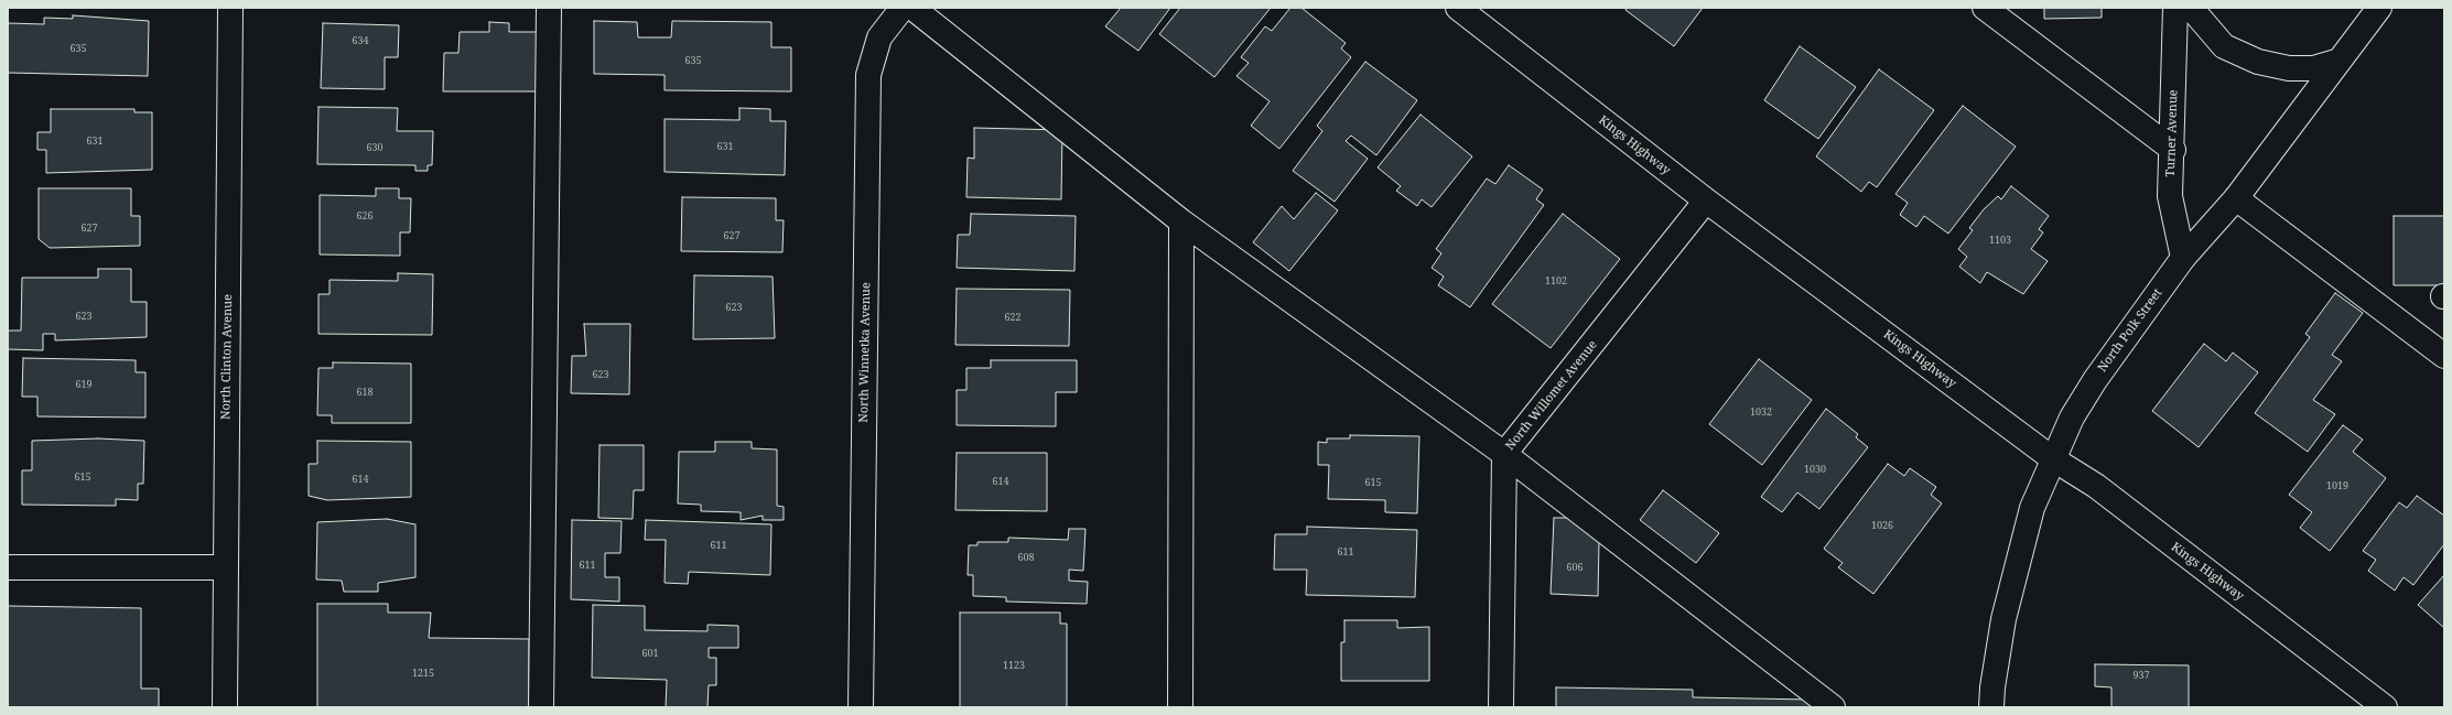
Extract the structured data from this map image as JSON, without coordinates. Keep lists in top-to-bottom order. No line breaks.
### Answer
{"streets":{"street":["Turner Avenue","Kings Highway","North Polk Street","North Winnetka Avenue","North Clinton Avenue","North Willomet Avenue"]},"crossings":[["Turner Avenue","North Polk Street"],["Kings Highway","North Polk Street"],["Kings Highway","North Willomet Avenue"]],"house_numbers":["634","635","635","631","631","630","626","627","627","1103","1102","623","623","622","623","619","618","1032","1030","615","614","614","615","1019","1026","611","611","608","611","606","601","1123","1215","937"]}
